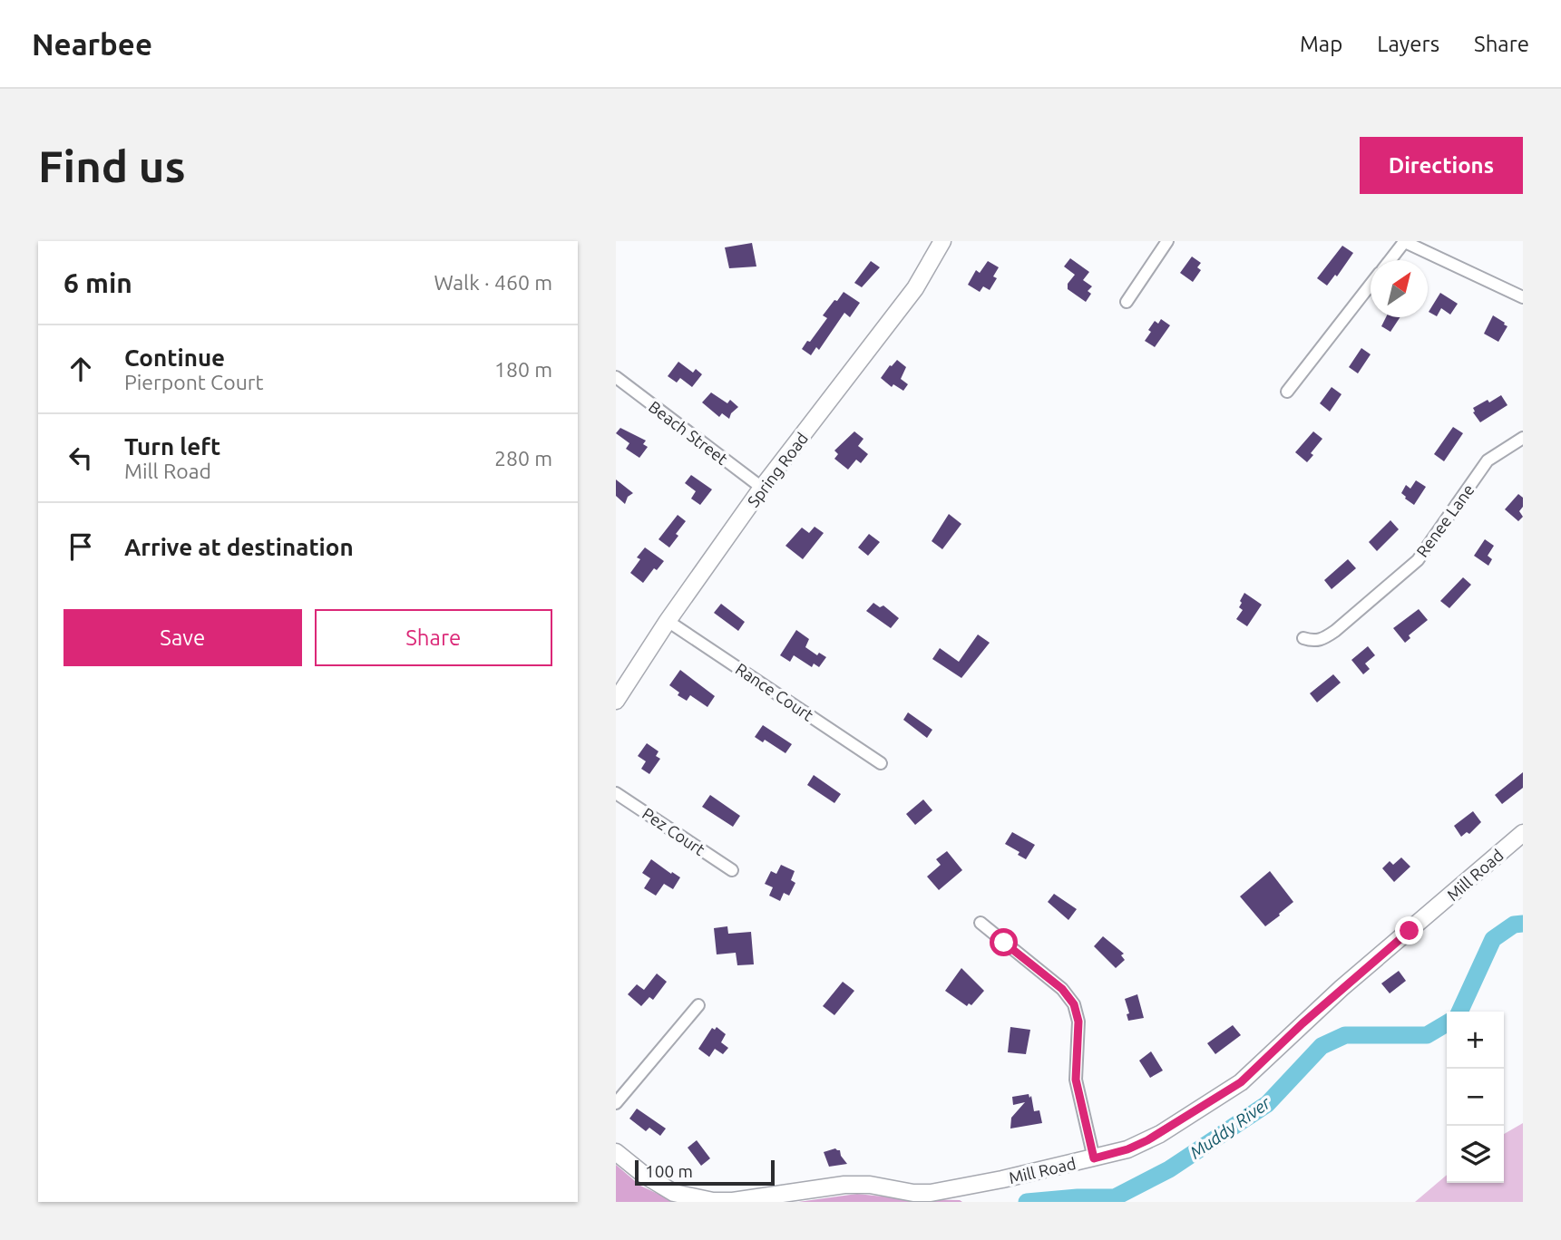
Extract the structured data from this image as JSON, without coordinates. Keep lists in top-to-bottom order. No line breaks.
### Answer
{"streets":{"street":["Beach Street","Spring Road","Renee Lane","Rance Court","Pez Court","Mill Road"]},"crossings":[["Beach Street","Spring Road"],["Spring Road","Rance Court"]],"water":["Muddy River"],"scale_bar":"100 m","north":"top right","page":{"header":"Nearbee","nav":["Map","Layers","Share"],"buttons":["Directions",["Save","Share"]],"title":"Find us","heading":["6 min","Walk · 460 m"],"list":[["Continue","Pierpont Court","180 m"],["Turn left","Mill Road","280 m"],"Arrive at destination"],"map_buttons":["+","−"],"scale":"100 m"}}
